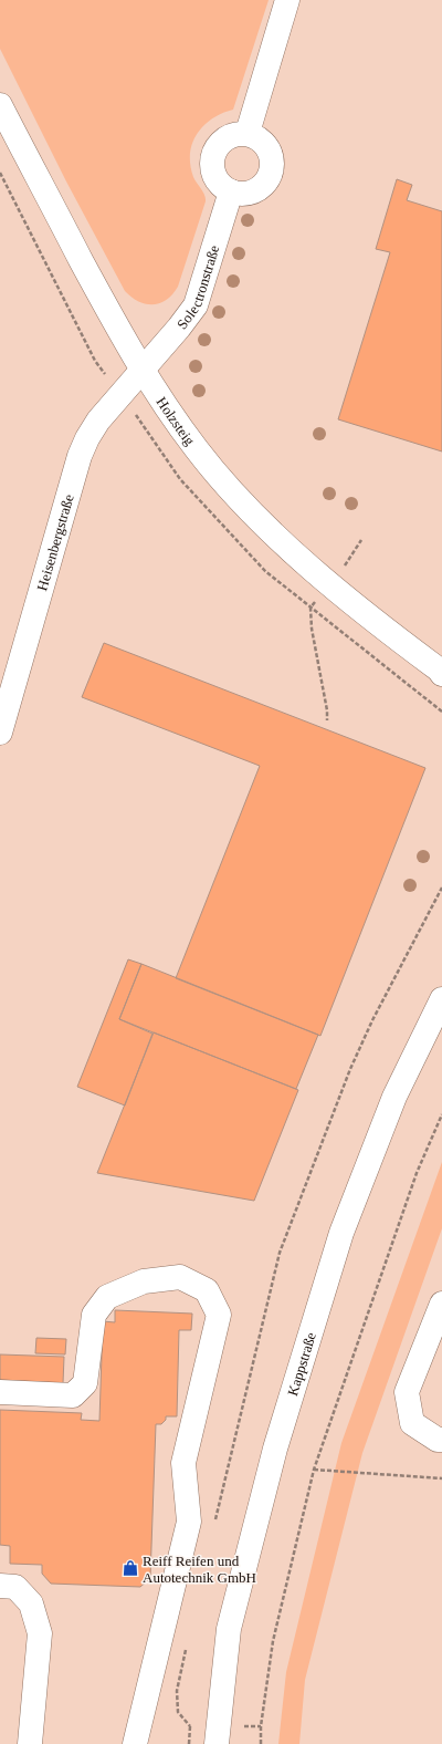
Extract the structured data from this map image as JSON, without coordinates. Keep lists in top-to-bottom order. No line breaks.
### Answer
{"streets":{"street":["Solectronstraße","Holzsteig","Heisenbergstraße","Kappstraße"]},"crossings":[["Solectronstraße","Holzsteig"],["Solectronstraße","Heisenbergstraße"],["Holzsteig","Heisenbergstraße"]],"places":{"shop":["Reiff Reifen und Autotechnik GmbH"]}}
